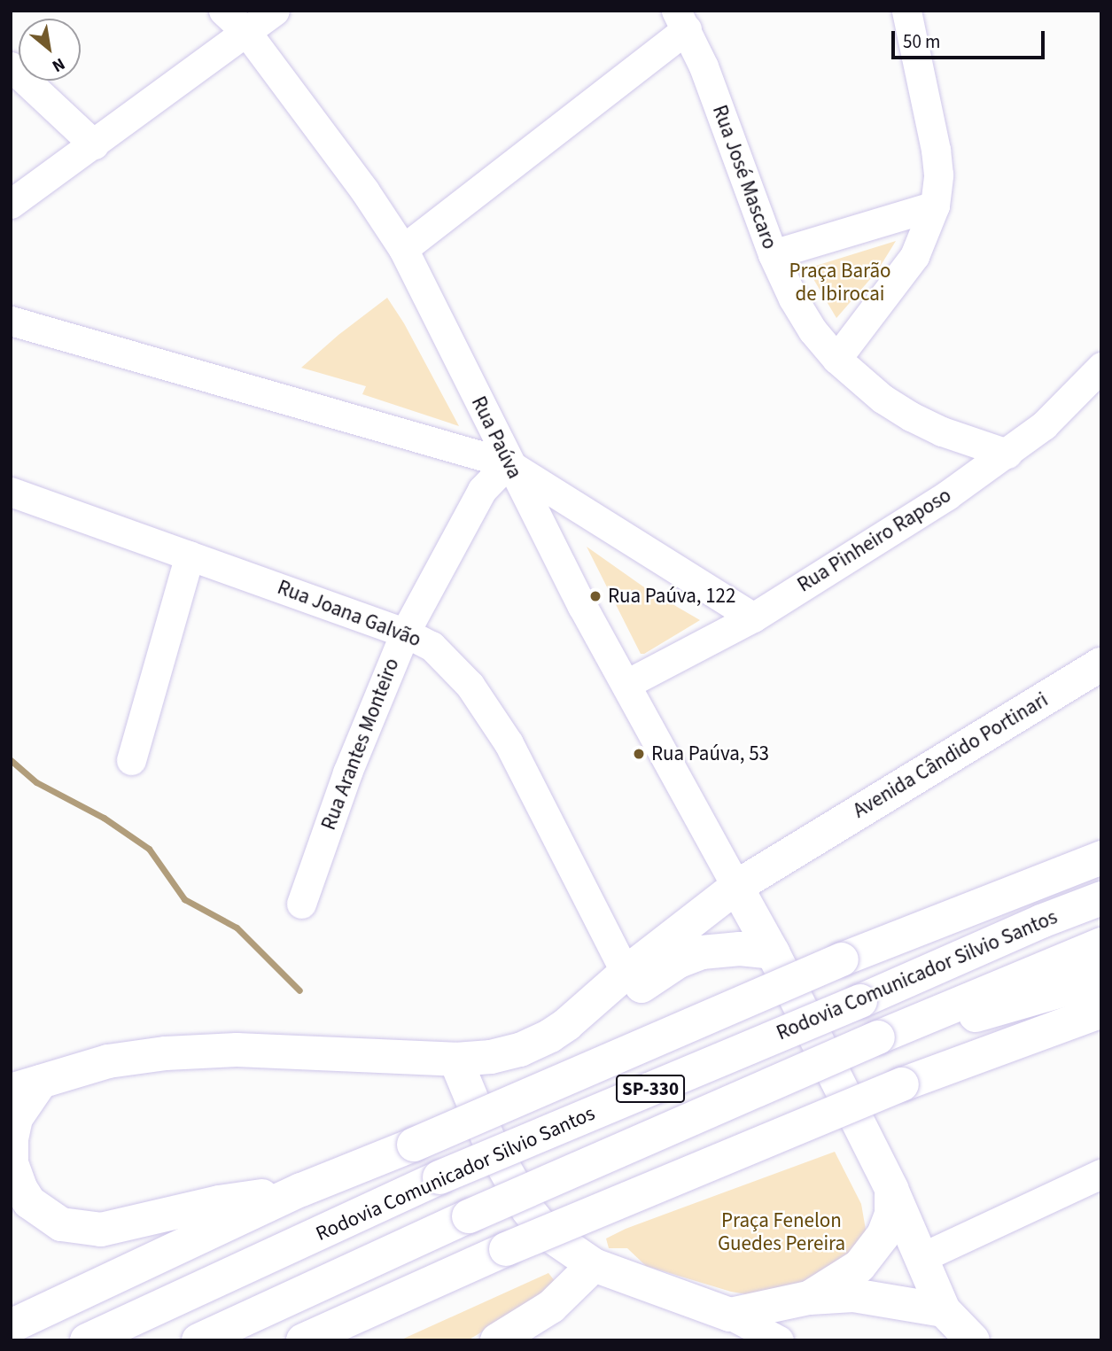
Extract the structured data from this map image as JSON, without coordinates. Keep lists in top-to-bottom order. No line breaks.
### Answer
{"streets":{"main road":["Avenida Cândido Portinari","Rodovia Comunicador Silvio Santos","SP-330"],"street":["Rua José Mascaro","Rua Paúva","Rua Pinheiro Raposo","Rua Joana Galvão","Rua Arantes Monteiro"]},"crossings":[["Rua José Mascaro","Rua Pinheiro Raposo"],["Rua Paúva","Rua Pinheiro Raposo"],["Rua Paúva","Rua Arantes Monteiro"],["Rua Paúva","Avenida Cândido Portinari"],["Rua Joana Galvão","Rua Arantes Monteiro"],["Rua Joana Galvão","Avenida Cândido Portinari"]],"parks":["Praça Barão de Ibirocai","Praça Fenelon Guedes Pereira"],"places":["Rua Paúva, 122","Rua Paúva, 53"],"scale_bar":"50 m","north":"bottom right"}
